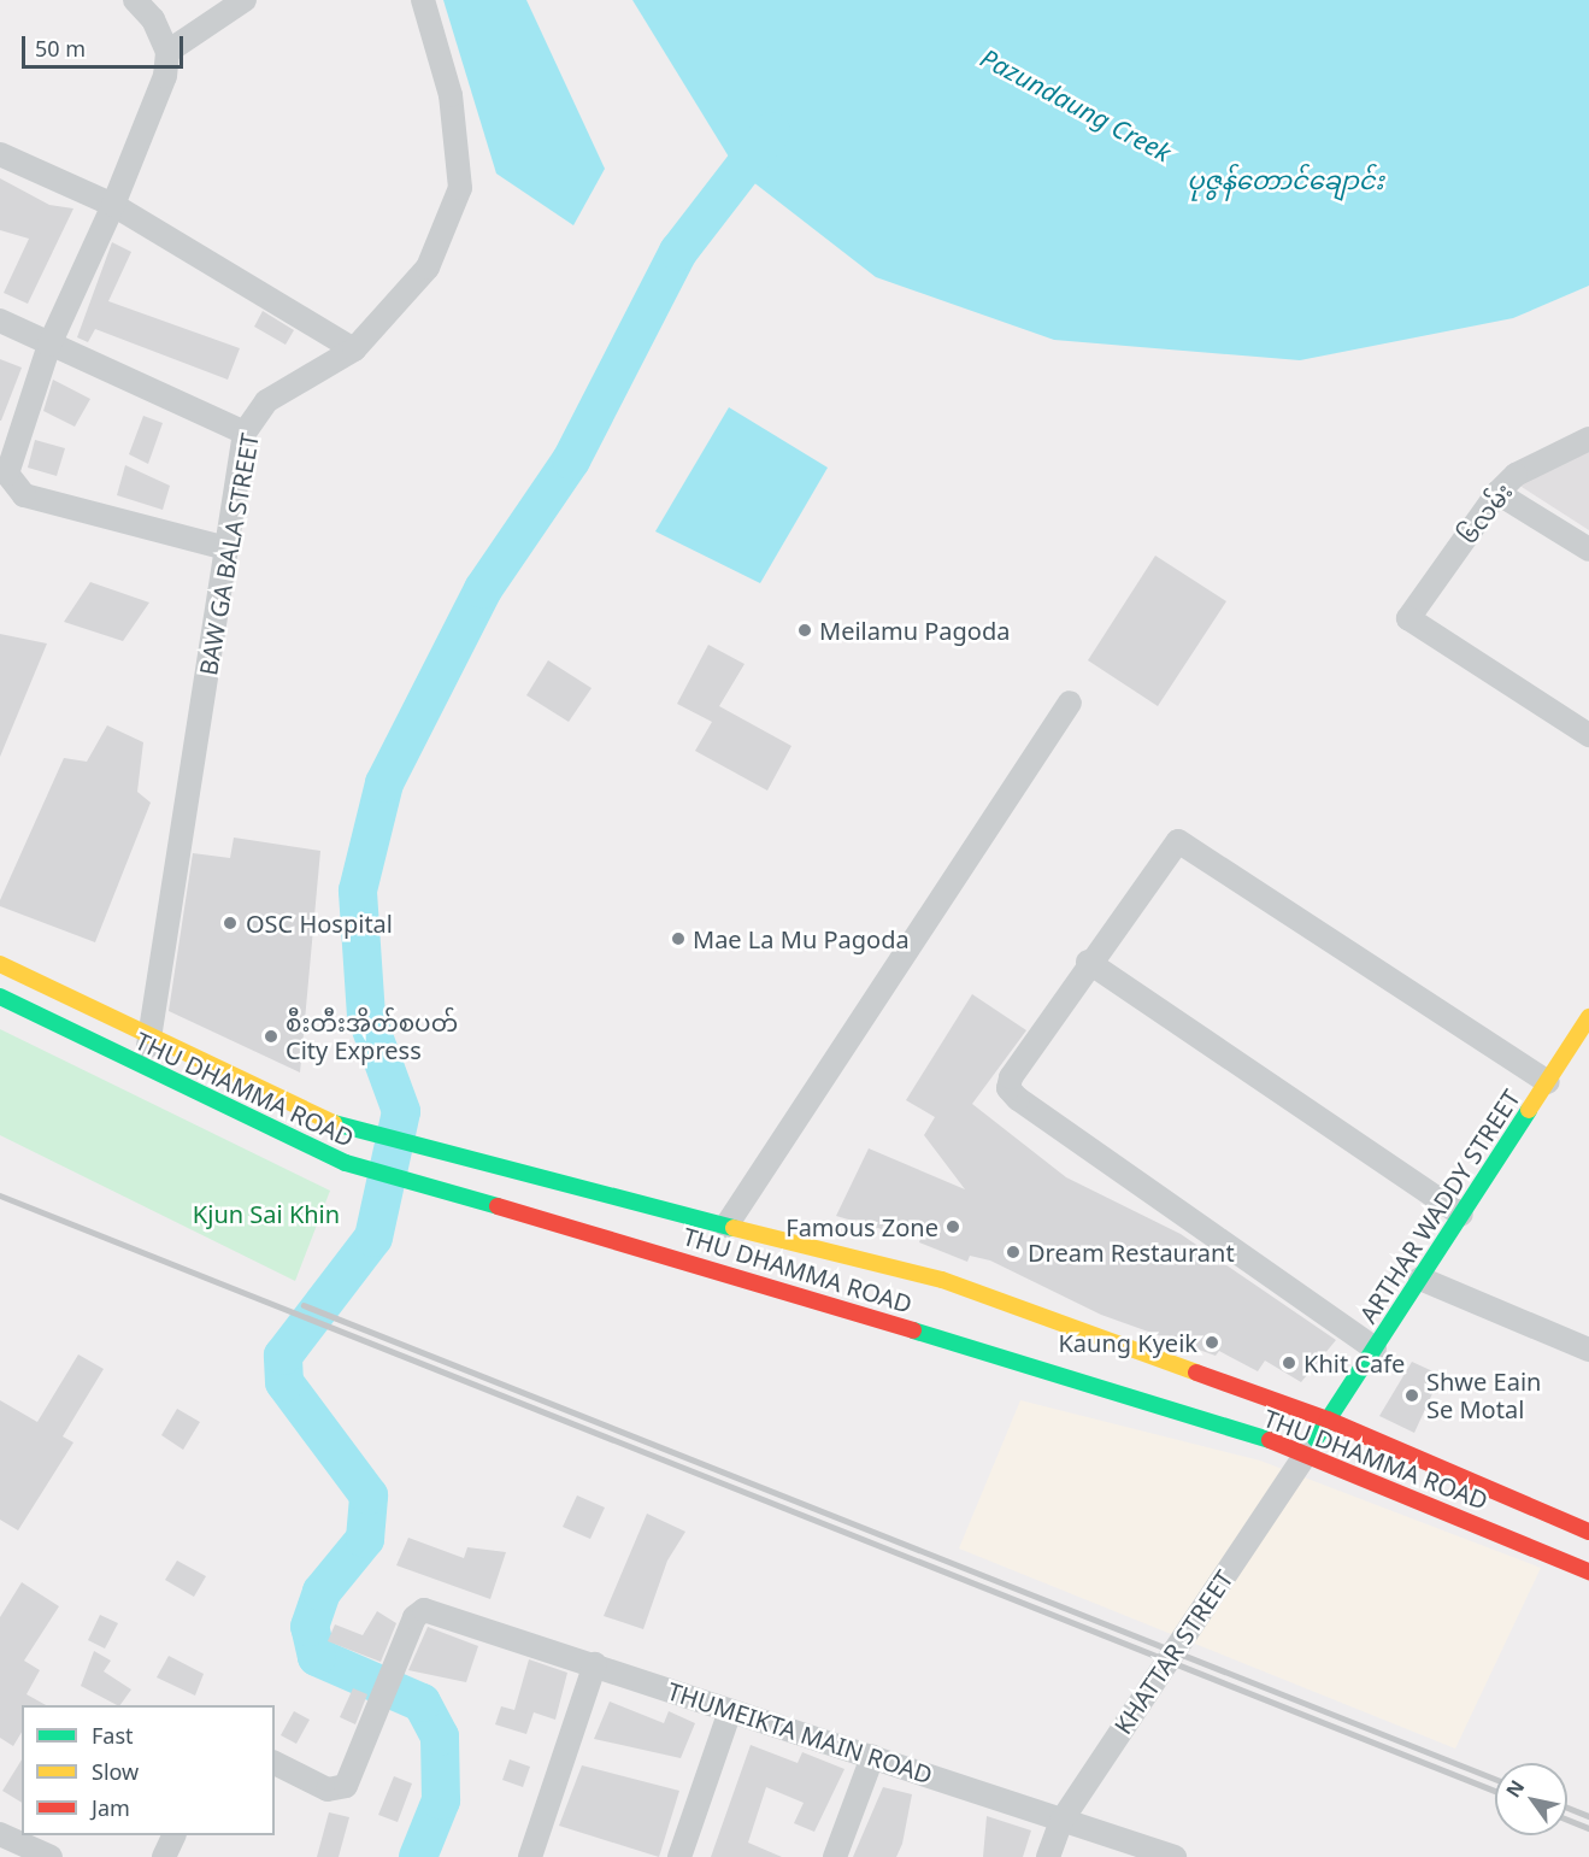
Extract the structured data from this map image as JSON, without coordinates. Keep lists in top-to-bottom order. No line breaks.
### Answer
{"streets":{"main road":["THU DHAMMA ROAD","ARTHAR WADDY STREET"],"street":["၆လမ်း","BAW GA BALA STREET","KHATTAR STREET","THUMEIKTA MAIN ROAD"]},"crossings":[["BAW GA BALA STREET","THU DHAMMA ROAD"],["THU DHAMMA ROAD","ARTHAR WADDY STREET"],["THU DHAMMA ROAD","KHATTAR STREET"],["ARTHAR WADDY STREET","KHATTAR STREET"],["KHATTAR STREET","THUMEIKTA MAIN ROAD"]],"water":["Pazundaung Creek","ပုဇွန်တောင်ချောင်း"],"parks":["Kjun Sai Khin"],"places":["Meilamu Pagoda","OSC Hospital","Mae La Mu Pagoda","စီးတီးအိတ်စပတ် City Express","Famous Zone","Dream Restaurant","Kaung Kyeik","Khit Cafe","Shwe Eain Se Motal"],"legend":["Fast","Slow","Jam"],"scale_bar":"50 m","north":"top left"}
